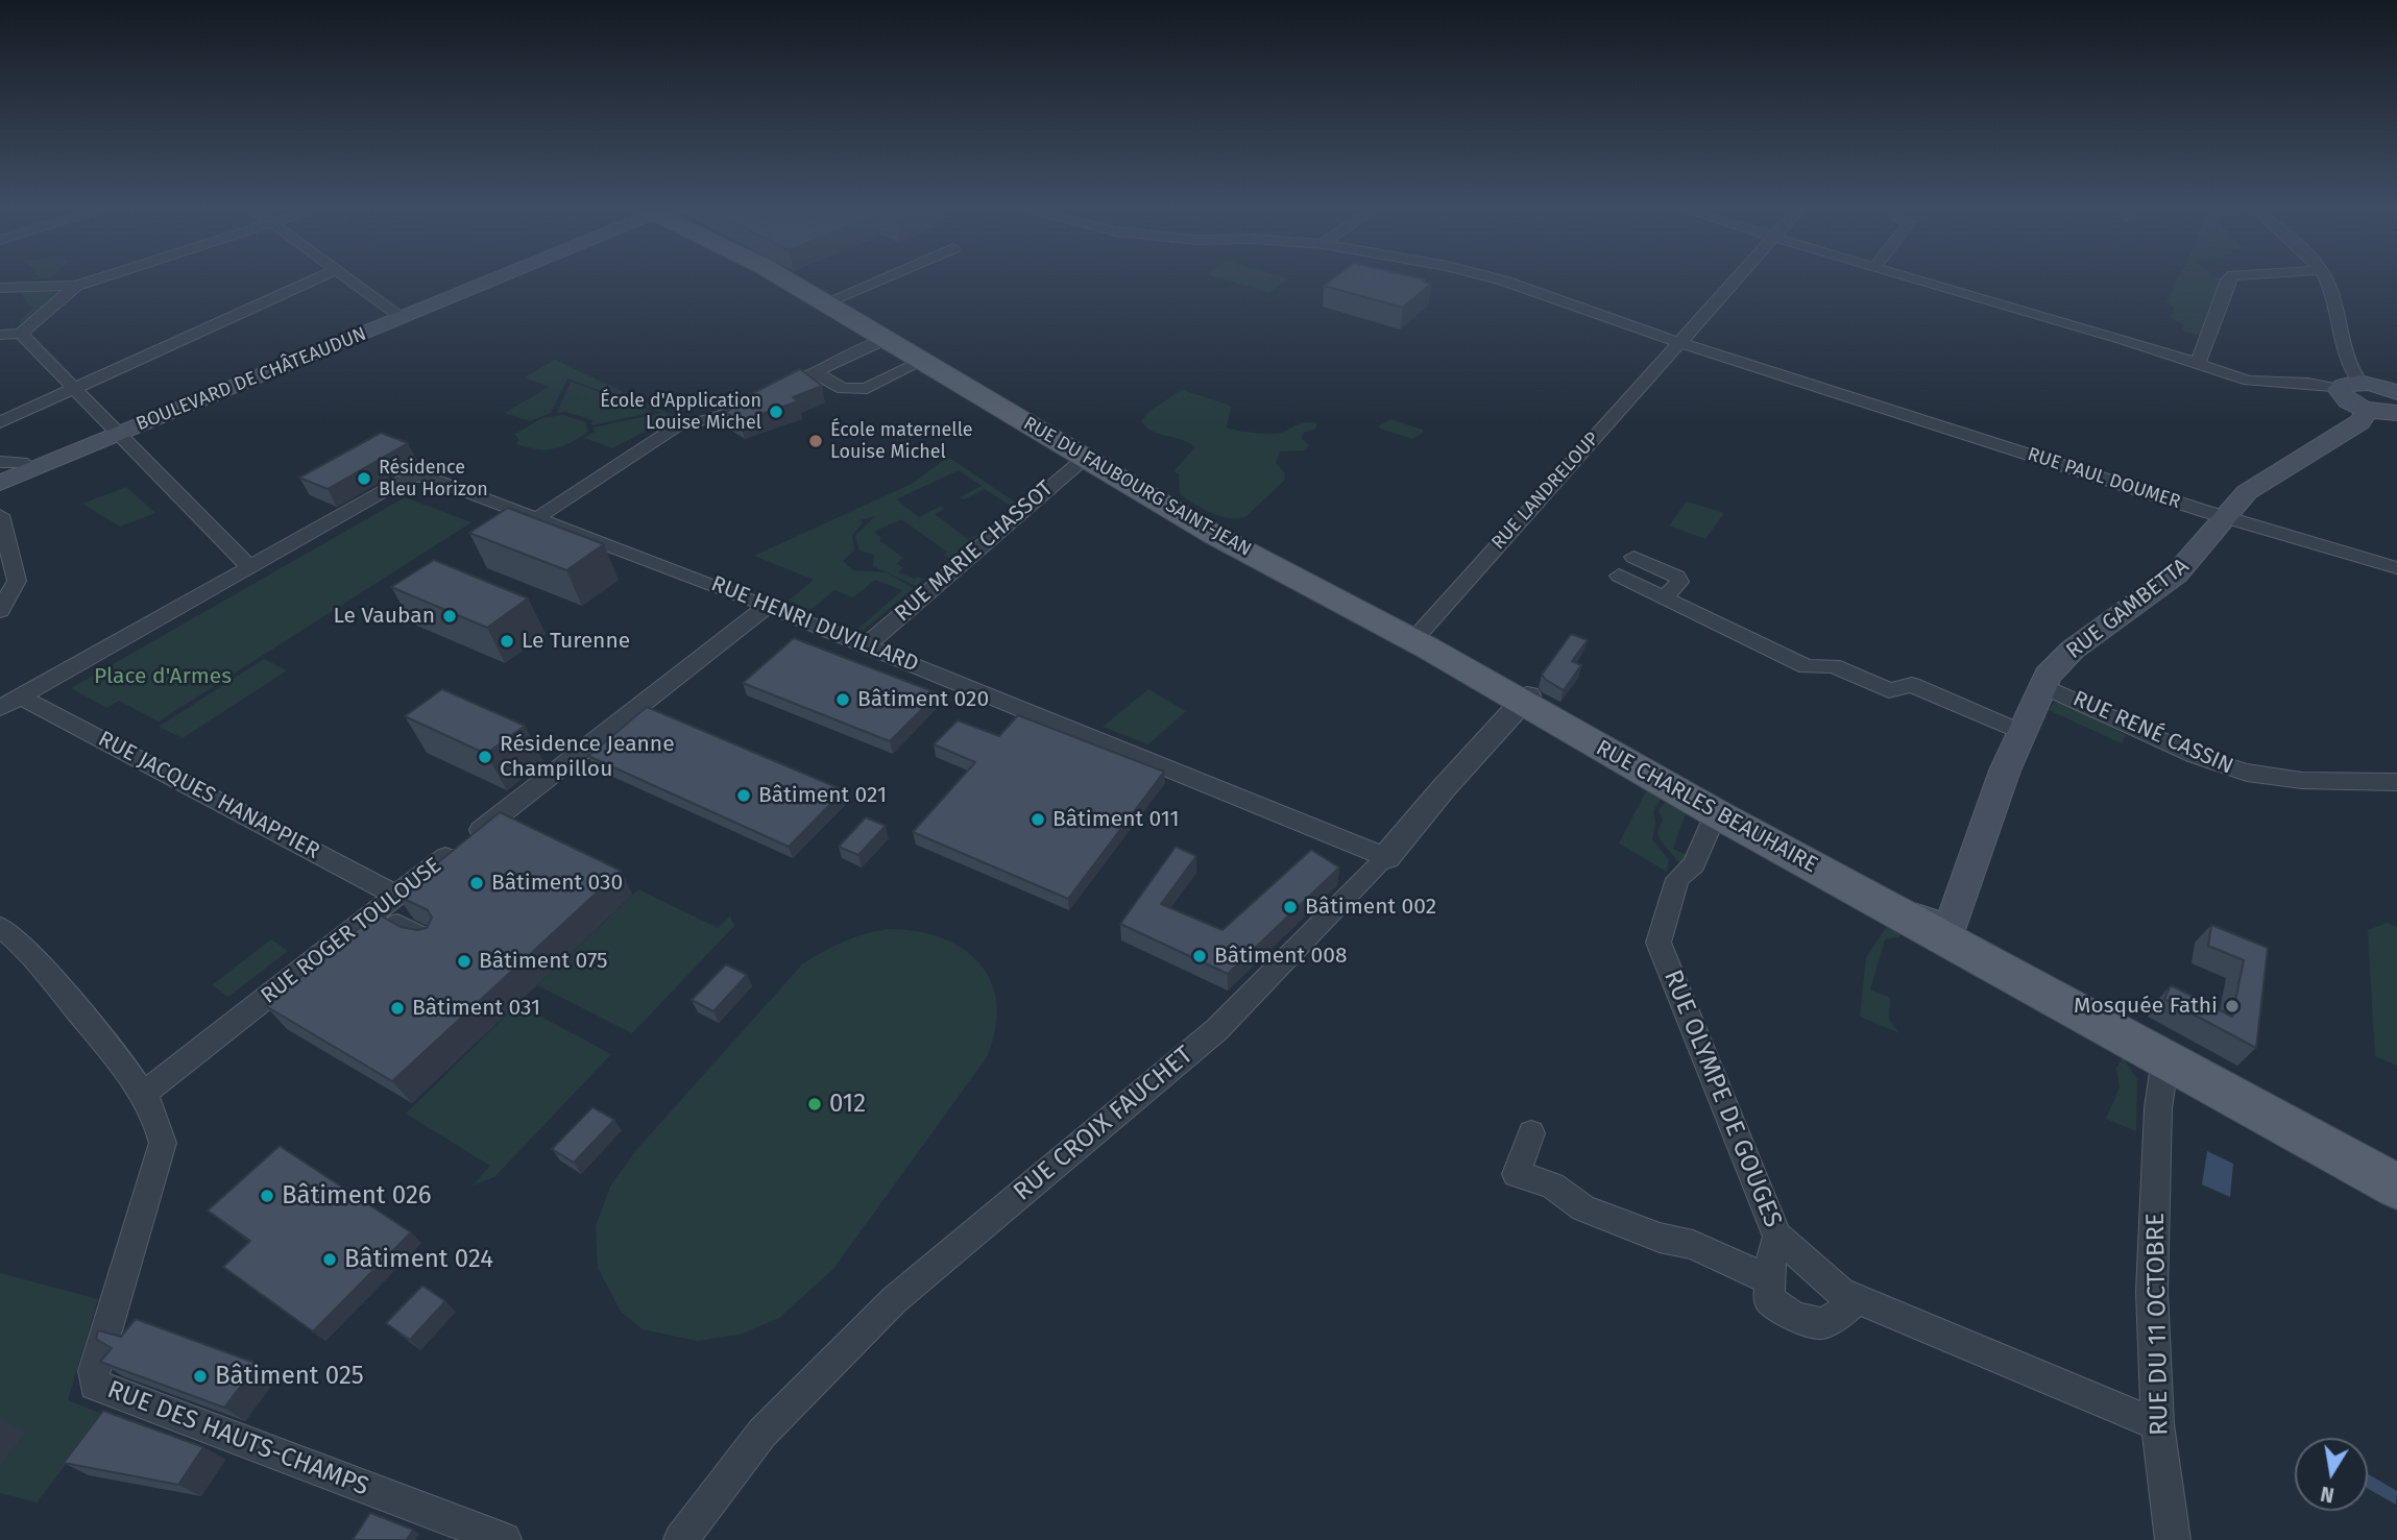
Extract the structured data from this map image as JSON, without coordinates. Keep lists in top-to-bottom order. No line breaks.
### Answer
{"streets":{"main road":["BOULEVARD DE CHÂTEAUDUN","RUE DU FAUBOURG SAINT-JEAN","RUE GAMBETTA","RUE CHARLES BEAUHAIRE"],"street":["RUE PAUL DOUMER","RUE LANDRELOUP","RUE MARIE CHASSOT","RUE HENRI DUVILLARD","RUE RENÉ CASSIN","RUE JACQUES HANAPPIER","RUE ROGER TOULOUSE","RUE OLYMPE DE GOUGES","RUE CROIX FAUCHET","RUE DU 11 OCTOBRE","RUE DES HAUTS-CHAMPS"]},"crossings":[["RUE PAUL DOUMER","RUE LANDRELOUP"],["RUE PAUL DOUMER","RUE GAMBETTA"],["RUE DU FAUBOURG SAINT-JEAN","RUE LANDRELOUP"],["RUE DU FAUBOURG SAINT-JEAN","RUE MARIE CHASSOT"],["RUE DU FAUBOURG SAINT-JEAN","RUE CHARLES BEAUHAIRE"],["RUE DU FAUBOURG SAINT-JEAN","RUE CROIX FAUCHET"],["RUE MARIE CHASSOT","RUE HENRI DUVILLARD"],["RUE GAMBETTA","RUE RENÉ CASSIN"],["RUE GAMBETTA","RUE CHARLES BEAUHAIRE"],["RUE HENRI DUVILLARD","RUE JACQUES HANAPPIER"],["RUE HENRI DUVILLARD","RUE ROGER TOULOUSE"],["RUE HENRI DUVILLARD","RUE CROIX FAUCHET"],["RUE JACQUES HANAPPIER","RUE ROGER TOULOUSE"],["RUE CHARLES BEAUHAIRE","RUE OLYMPE DE GOUGES"],["RUE CHARLES BEAUHAIRE","RUE CROIX FAUCHET"],["RUE ROGER TOULOUSE","RUE DES HAUTS-CHAMPS"],["RUE OLYMPE DE GOUGES","RUE DU 11 OCTOBRE"]],"parks":["Place d'Armes"],"places":["École d'Application Louise Michel","École maternelle Louise Michel","Résidence Bleu Horizon","Le Vauban","Le Turenne","Bâtiment 020","Résidence Jeanne Champillou","Bâtiment 021","Bâtiment 011","Bâtiment 030","Bâtiment 002","Bâtiment 008","Bâtiment 075","Mosquée Fathi","Bâtiment 031","012","Bâtiment 026","Bâtiment 024","Bâtiment 025"],"north":"bottom"}
